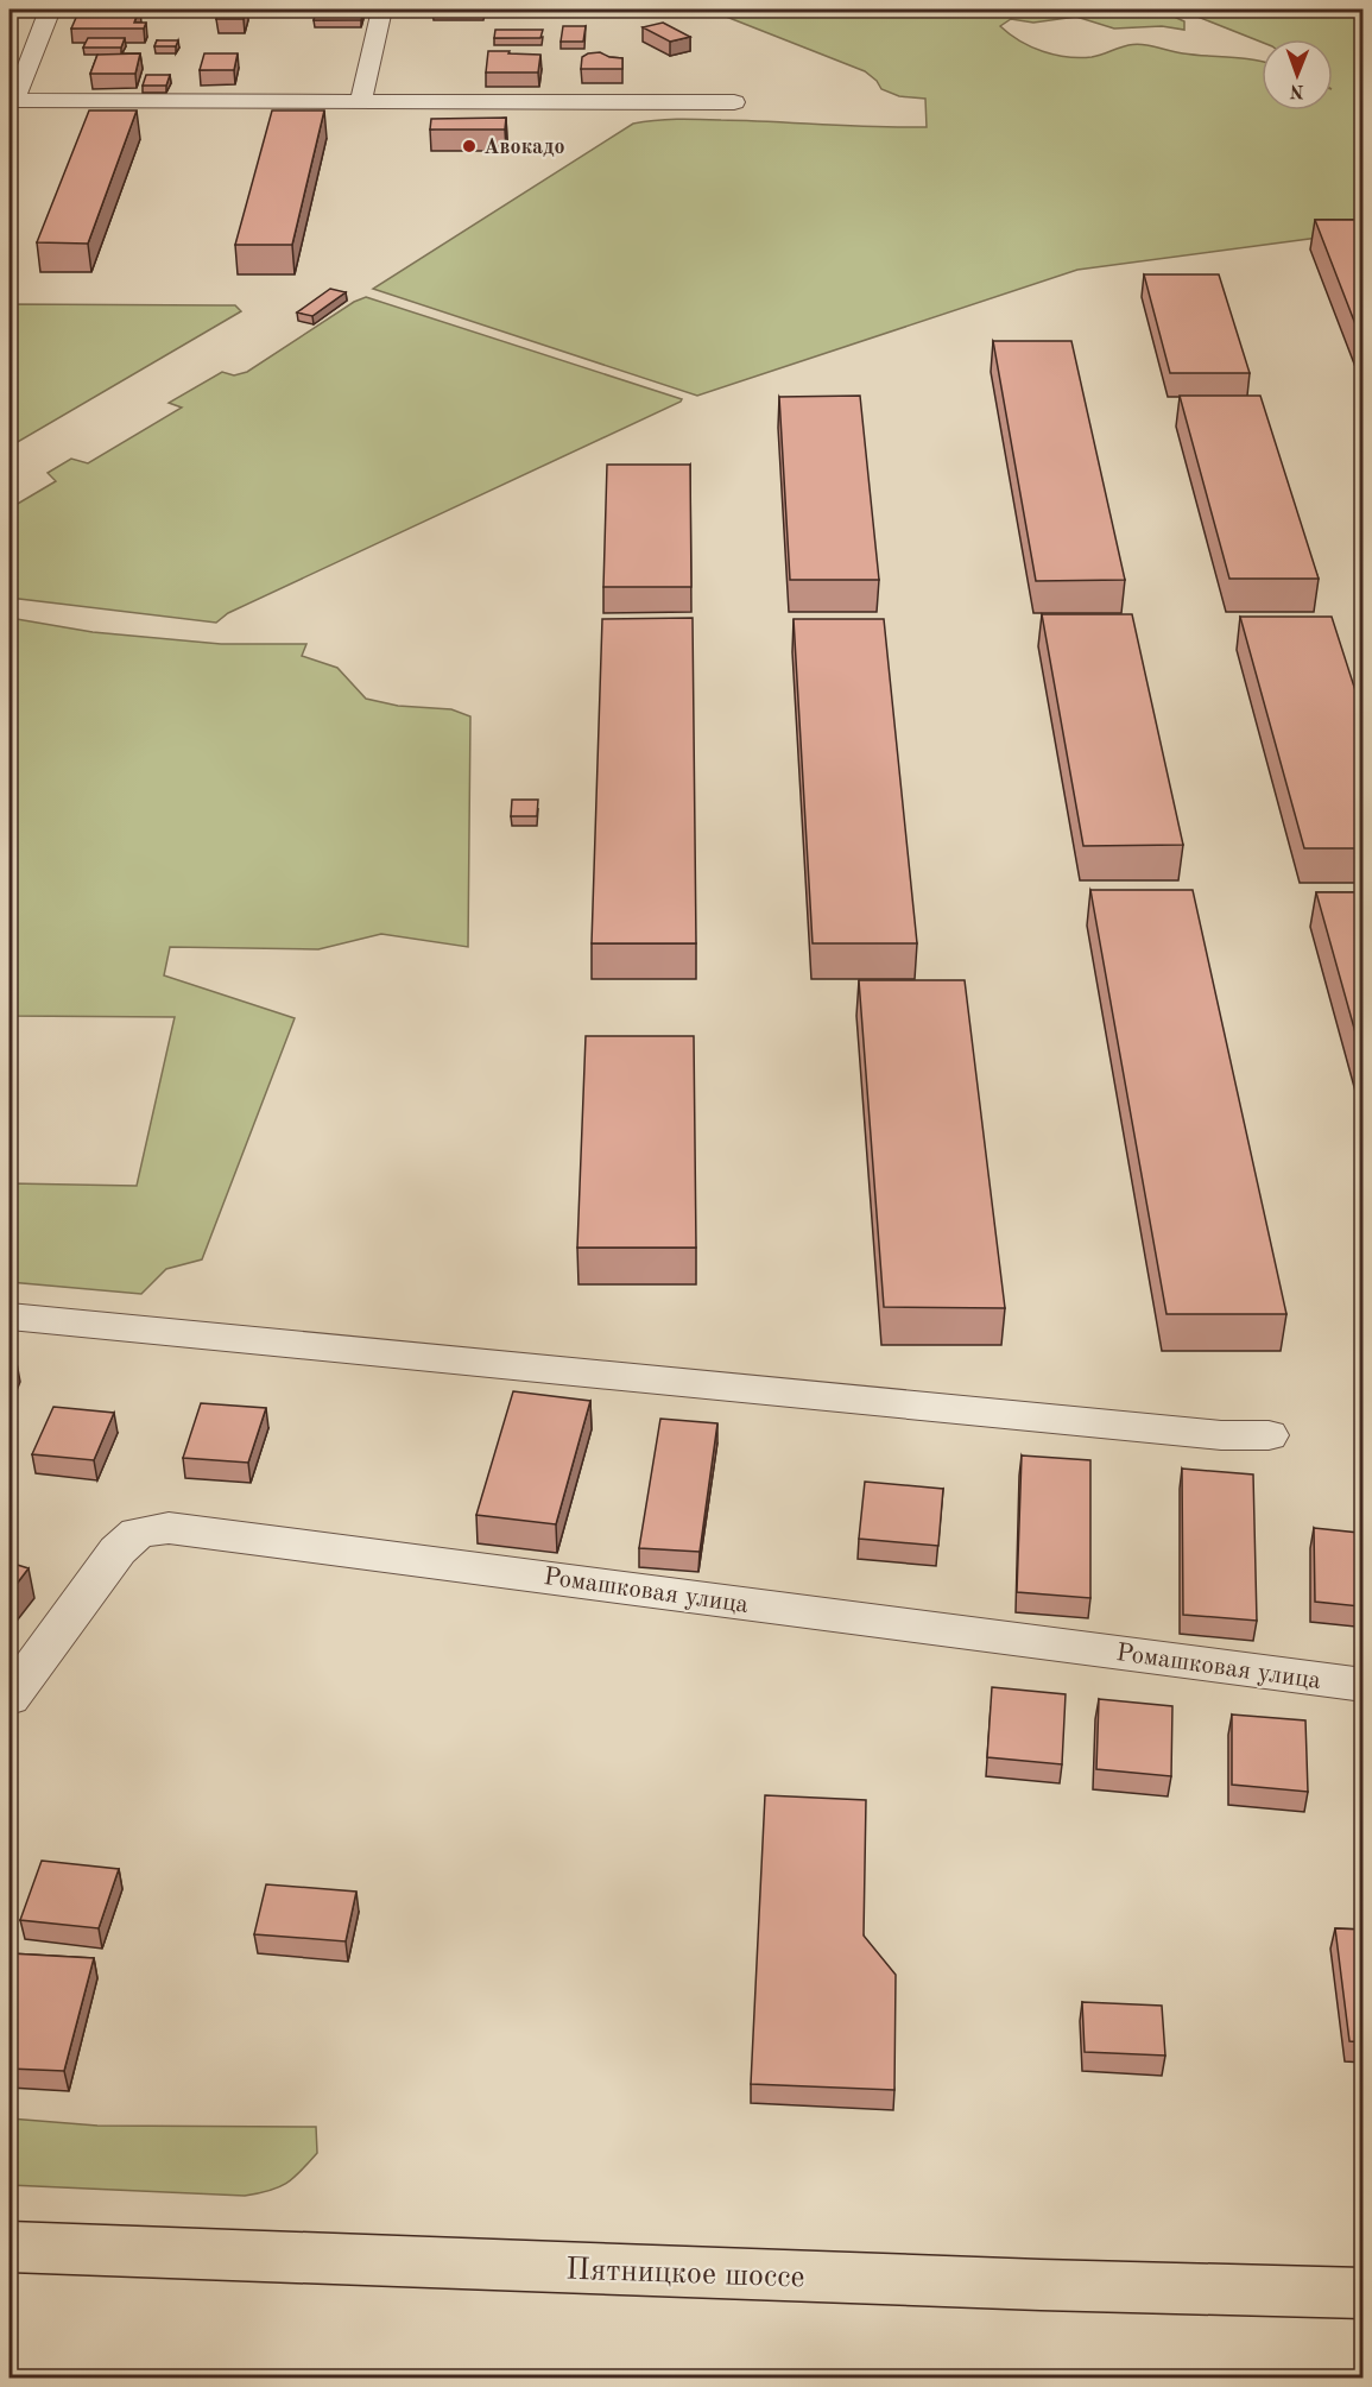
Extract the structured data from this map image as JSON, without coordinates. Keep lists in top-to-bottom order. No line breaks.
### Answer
{"streets":{"main road":["Пятницкое шоссе"],"street":["Ромашковая улица"]},"places":["Авокадо"],"north":"bottom"}
